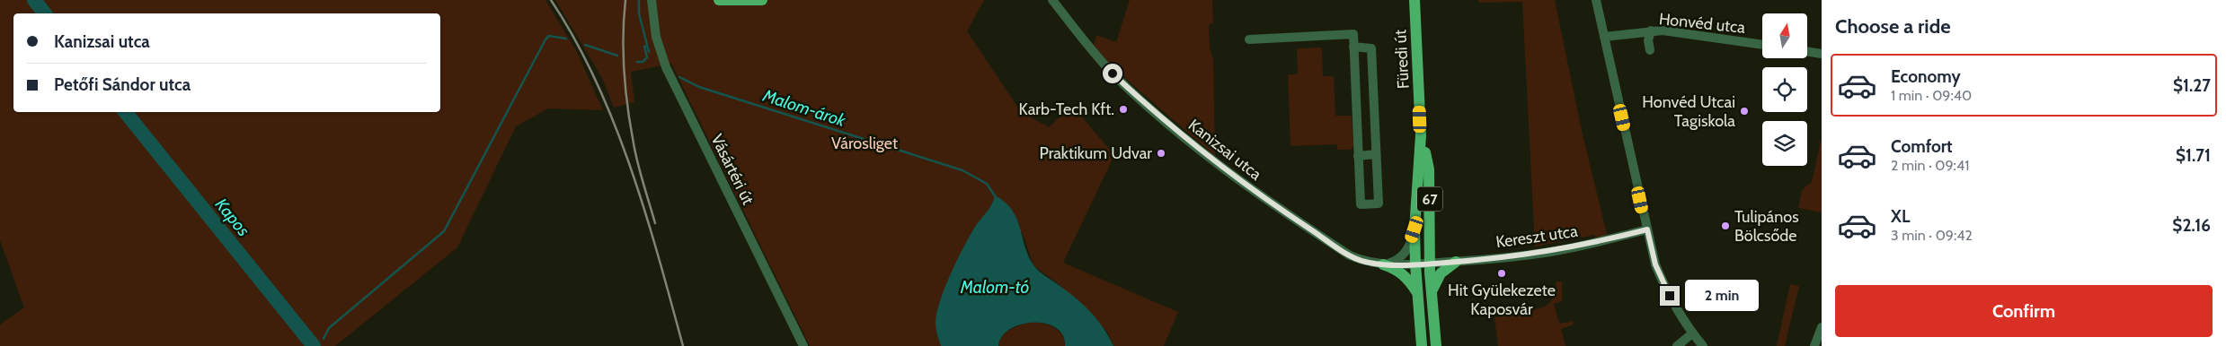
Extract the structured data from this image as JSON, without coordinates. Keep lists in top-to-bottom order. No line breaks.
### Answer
{"streets":{"main road":["Füredi út","67"],"street":["Honvéd utca","Kanizsai utca","Vásártéri út","Kereszt utca"]},"crossings":[["Füredi út","Kanizsai utca"],["Füredi út","67"],["Füredi út","Kereszt utca"],["Kanizsai utca","67"],["Kanizsai utca","Kereszt utca"],["67","Kereszt utca"]],"water":["Malom-árok","Kapos","Malom-tó"],"parks":["Városliget"],"places":["Karb-Tech Kft.","Honvéd Utcai Tagiskola","Praktikum Udvar","Tulipános Bölcsőde","Hit Gyülekezete Kaposvár"],"north":"top","page":{"heading":"Choose a ride","banner":["Kanizsai utca","Petőfi Sándor utca"],"list":[{"name":"Economy","note":"1 min · 09:40","value":"$1.27"},{"name":"Comfort","note":"2 min · 09:41","value":"$1.71"},{"name":"XL","note":"3 min · 09:42","value":"$2.16"}],"buttons":"Confirm","bubble":"2 min"}}
